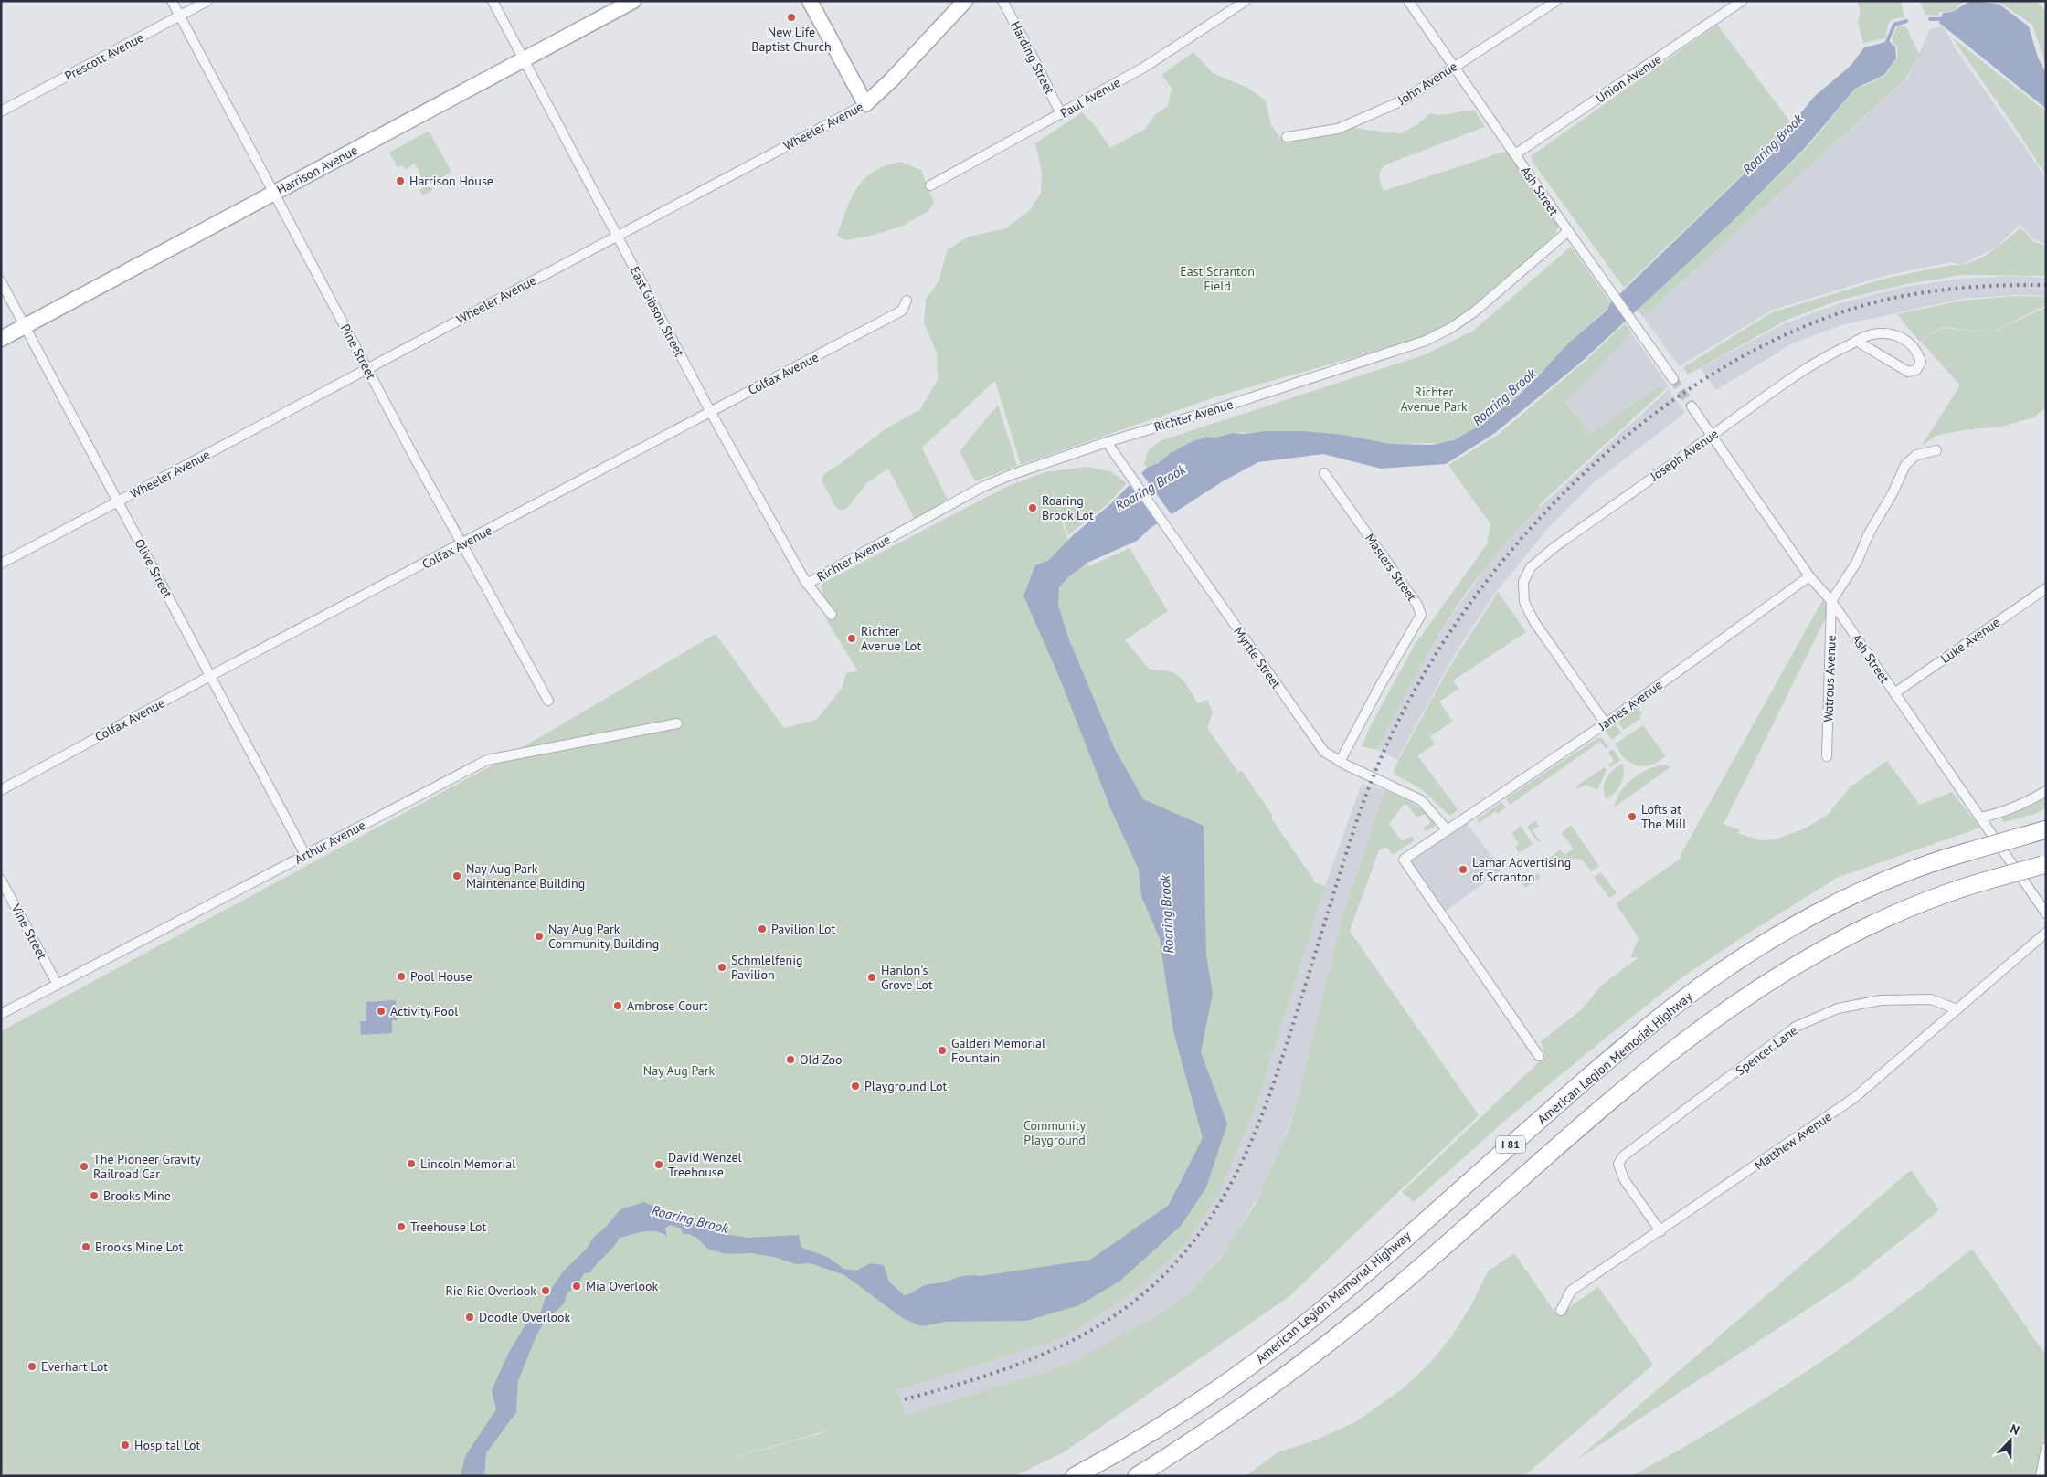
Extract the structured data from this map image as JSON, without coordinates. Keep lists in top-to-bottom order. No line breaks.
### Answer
{"streets":{"highway":["American Legion Memorial Highway","I 81"],"main road":["Wheeler Avenue","Harrison Avenue"],"street":["Prescott Avenue","Harding Street","Union Avenue","John Avenue","Paul Avenue","Ash Street","East Gibson Street","Pine Street","Colfax Avenue","Richter Avenue","Joseph Avenue","Masters Street","Olive Street","Luke Avenue","Myrtle Street","Watrous Avenue","James Avenue","Arthur Avenue","Vine Street","Spencer Lane","Matthew Avenue"]},"crossings":[["Prescott Avenue","Pine Street"],["Harding Street","Paul Avenue"],["Union Avenue","Ash Street"],["John Avenue","Ash Street"],["Wheeler Avenue","East Gibson Street"],["Wheeler Avenue","Pine Street"],["Wheeler Avenue","Olive Street"],["Harrison Avenue","East Gibson Street"],["Harrison Avenue","Pine Street"],["Harrison Avenue","Olive Street"],["Ash Street","Richter Avenue"],["Ash Street","Joseph Avenue"],["Ash Street","Luke Avenue"],["Ash Street","Watrous Avenue"],["Ash Street","James Avenue"],["East Gibson Street","Colfax Avenue"],["East Gibson Street","Richter Avenue"],["Pine Street","Colfax Avenue"],["Colfax Avenue","Olive Street"],["Richter Avenue","Myrtle Street"],["Joseph Avenue","James Avenue"],["Masters Street","Myrtle Street"],["Olive Street","Arthur Avenue"],["Myrtle Street","James Avenue"],["Arthur Avenue","Vine Street"],["Spencer Lane","Matthew Avenue"]],"water":["Roaring Brook"],"parks":["East Scranton Field","Richter Avenue Park","Nay Aug Park","Community Playground"],"places":["New Life Baptist Church","Harrison House","Roaring Brook Lot","Richter Avenue Lot","Lofts at The Mill","Lamar Advertising of Scranton","Nay Aug Park Maintenance Building","Pavilion Lot","Nay Aug Park Community Building","Schmlelfenig Pavilion","Pool House","Hanlon's Grove Lot","Ambrose Court","Activity Pool","Galderi Memorial Fountain","Old Zoo","Playground Lot","Lincoln Memorial","David Wenzel Treehouse","The Pioneer Gravity Railroad Car","Brooks Mine","Treehouse Lot","Brooks Mine Lot","Mia Overlook","Rie Rie Overlook","Doodle Overlook","Everhart Lot","Hospital Lot"],"north":"top"}
